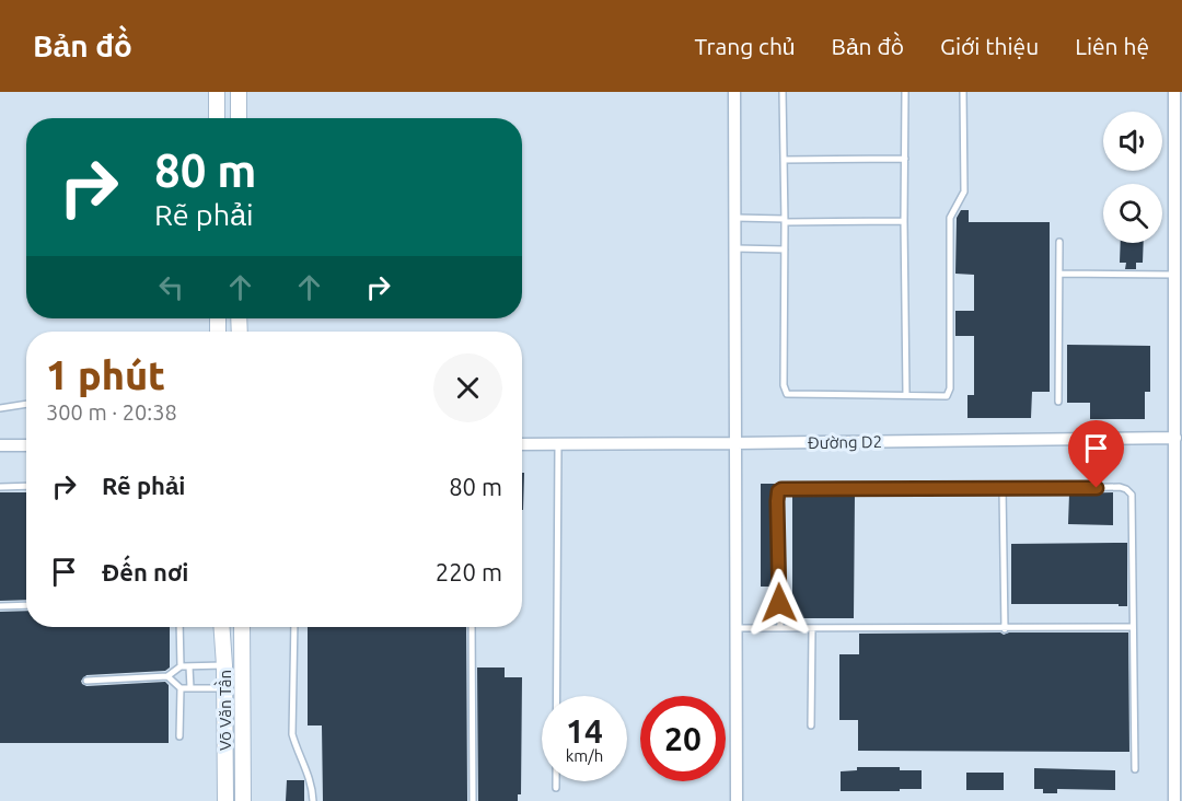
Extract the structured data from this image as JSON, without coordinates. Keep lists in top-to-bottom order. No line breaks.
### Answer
{"streets":{"street":["Đường D2","Võ Văn Tần"]},"page":{"header":"Bản đồ","nav":["Trang chủ","Bản đồ","Giới thiệu","Liên hệ"],"turn":["80 m","Rẽ phải"],"heading":["1 phút","300 m · 20:38"],"list":[{"name":"Rẽ phải","value":"80 m"},{"name":"Đến nơi","value":"220 m"}],"speed":"14 km/h","limit":"20"}}
